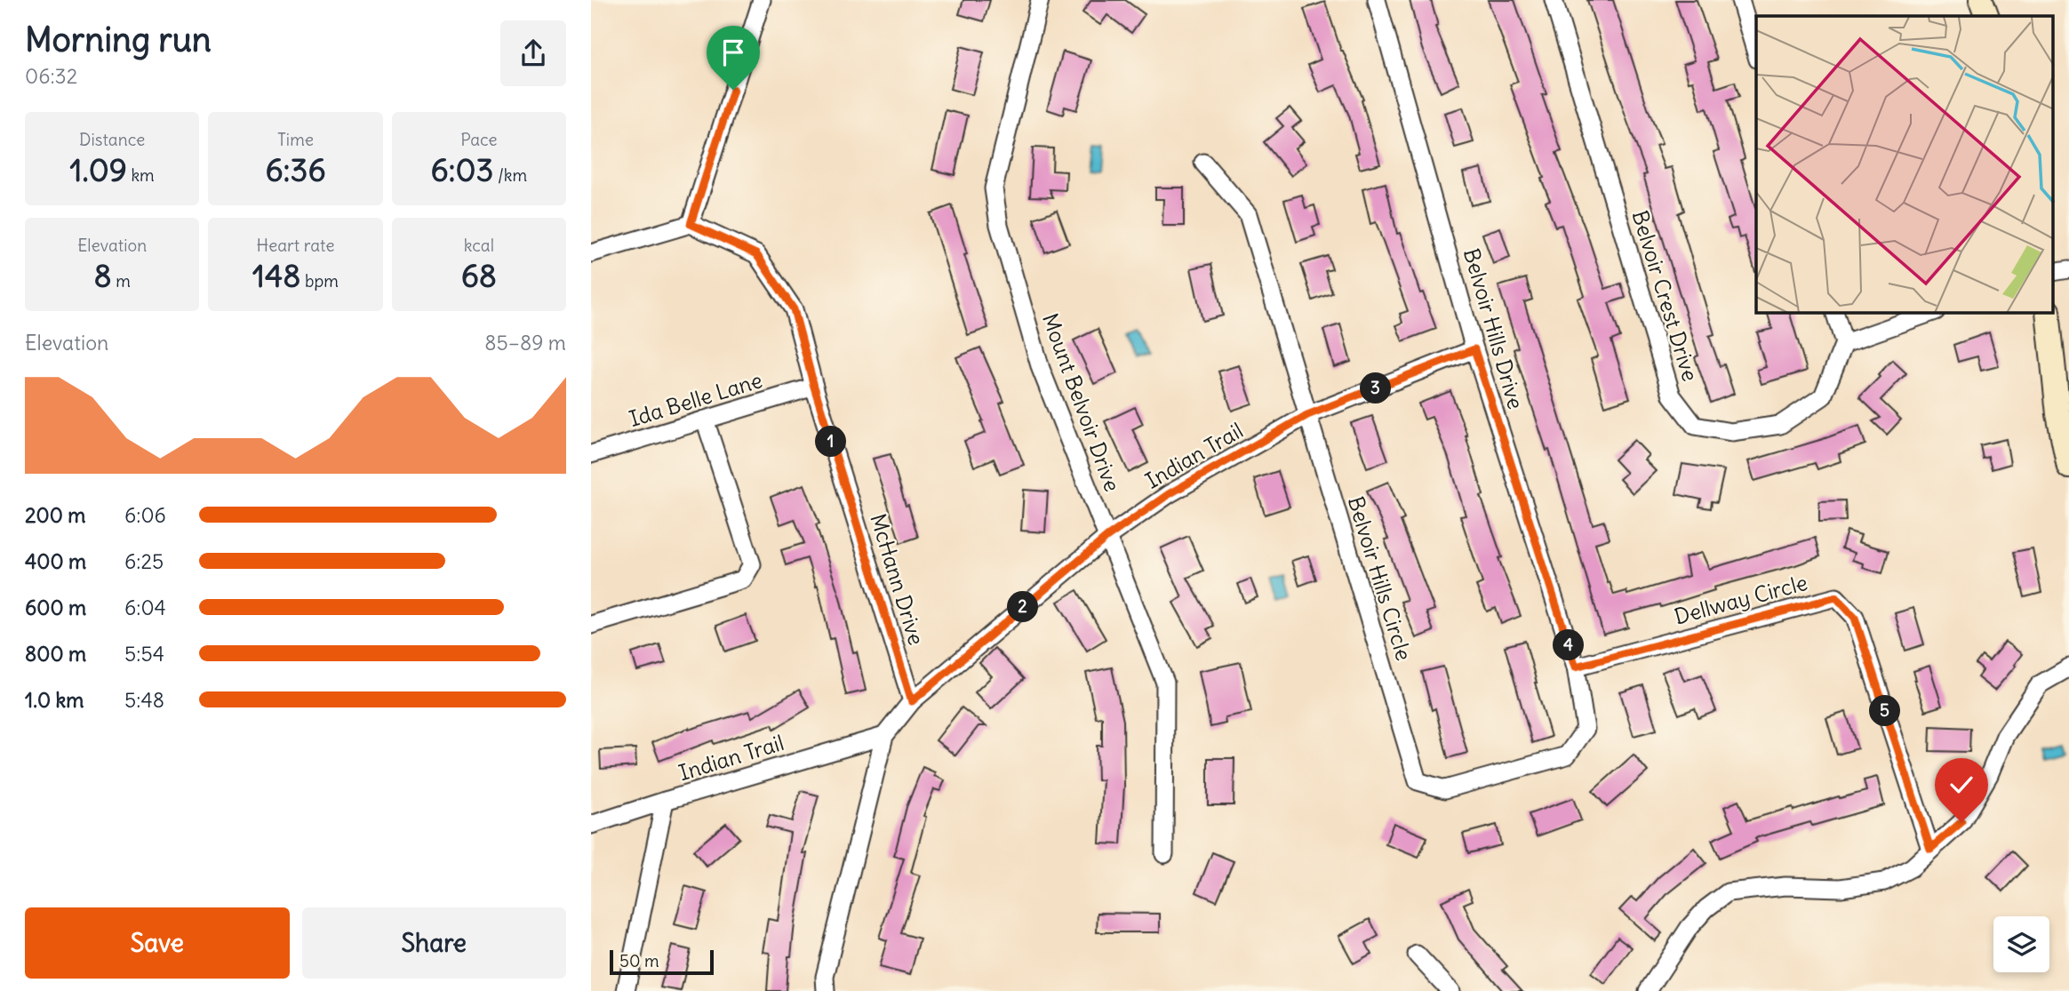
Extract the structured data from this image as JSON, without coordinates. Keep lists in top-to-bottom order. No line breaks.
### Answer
{"streets":{"street":["Belvoir Crest Drive","Belvoir Hills Drive","Ida Belle Lane","Mount Belvoir Drive","Indian Trail","Belvoir Hills Circle","McHann Drive","Dellway Circle"]},"crossings":[["Belvoir Hills Drive","Indian Trail"],["Belvoir Hills Drive","Belvoir Hills Circle"],["Belvoir Hills Drive","Dellway Circle"],["Ida Belle Lane","McHann Drive"],["Mount Belvoir Drive","Indian Trail"],["Indian Trail","Belvoir Hills Circle"],["Indian Trail","McHann Drive"],["Belvoir Hills Circle","Dellway Circle"]],"scale_bar":"50 m","page":{"heading":["Morning run","06:32"],"stats":[["Distance","1.09 km"],["Time","6:36"],["Pace","6:03 /km"],["Elevation","8 m"],["Heart rate","148 bpm"],["kcal","68"]],"chart":["Elevation","85–89 m"],"pins":["3","1","2","4","5"],"list":[{"name":"200 m","note":"6:06"},{"name":"400 m","note":"6:25"},{"name":"600 m","note":"6:04"},{"name":"800 m","note":"5:54"},{"name":"1.0 km","note":"5:48"}],"buttons":["Save","Share"],"scale":"50 m"}}
